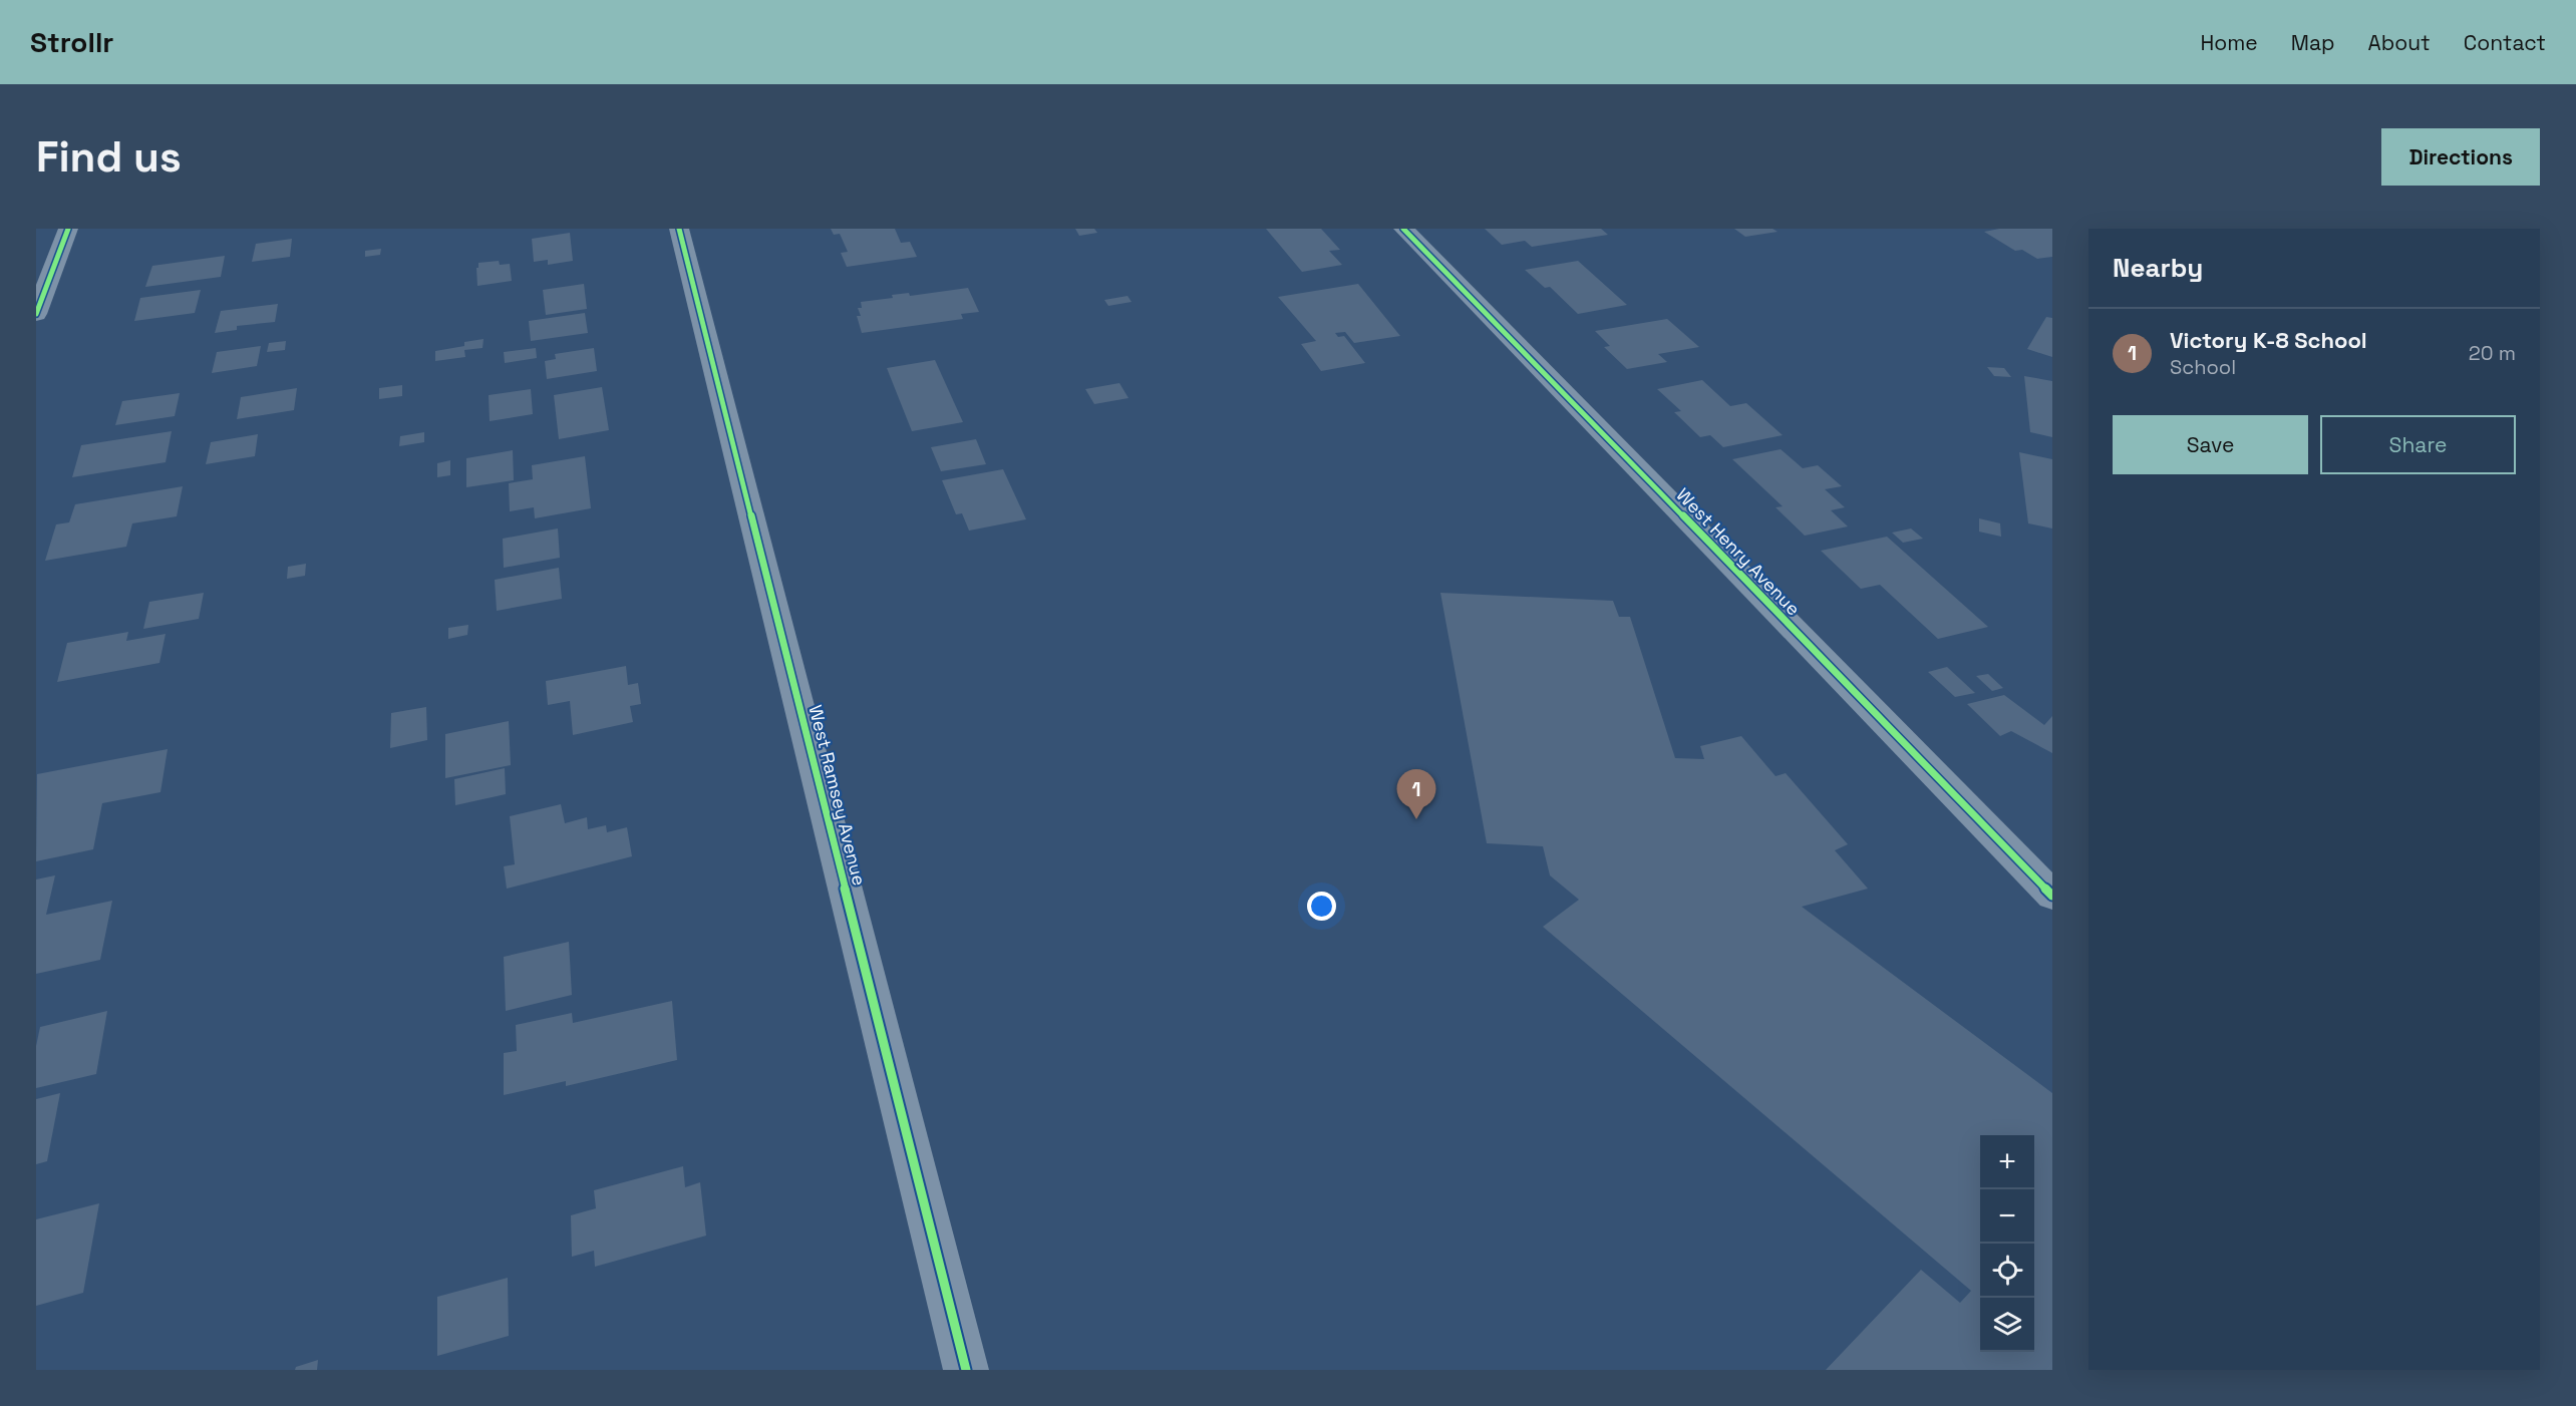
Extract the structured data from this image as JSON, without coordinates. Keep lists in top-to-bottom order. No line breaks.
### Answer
{"streets":{"street":["West Henry Avenue","West Ramsey Avenue"]},"page":{"header":"Strollr","nav":["Home","Map","About","Contact"],"buttons":["Directions",["Save","Share"]],"title":"Find us","heading":"Nearby","list":[{"mark":"1","name":"Victory K-8 School","note":"School","value":"20 m"}],"pins":"1","map_buttons":["+","−"]}}
